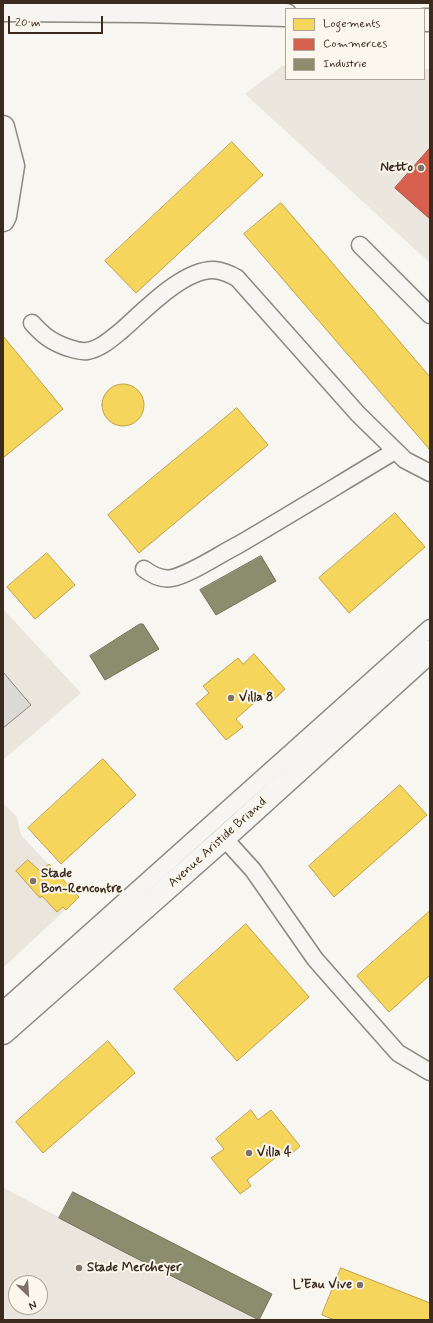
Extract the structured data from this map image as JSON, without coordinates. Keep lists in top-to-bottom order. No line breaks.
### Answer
{"streets":{"main road":["Avenue Aristide Briand"]},"places":["Netto","Villa 8","Stade Bon-Rencontre","Villa 4","Stade Mercheyer","L’Eau Vive"],"legend":["Logements","Commerces","Industrie"],"scale_bar":"20 m","north":"bottom right"}
